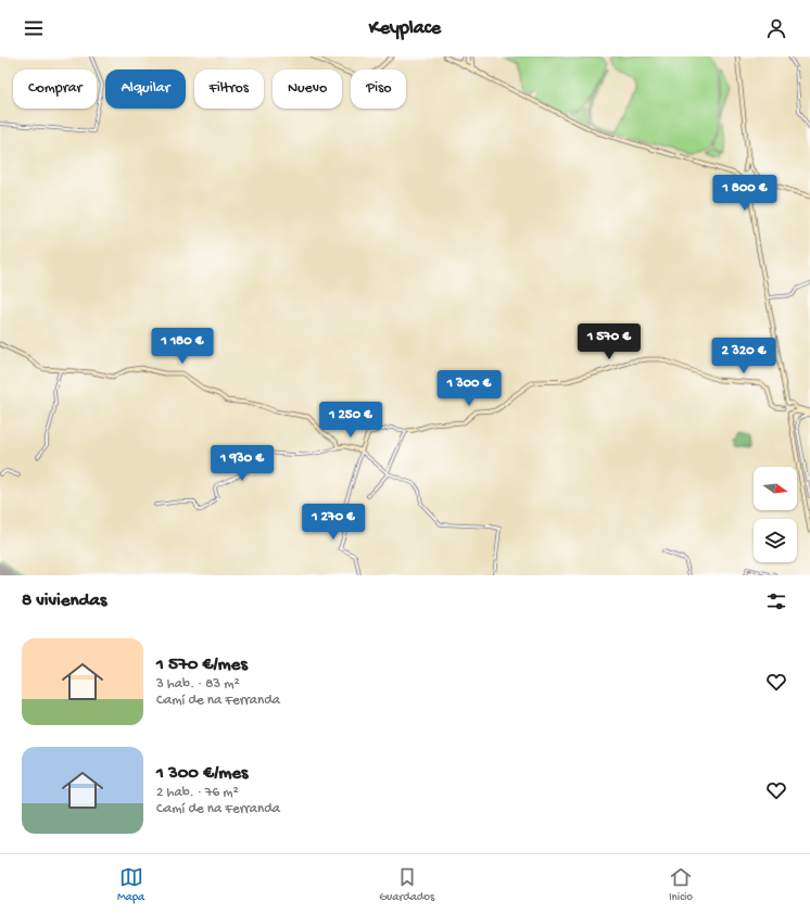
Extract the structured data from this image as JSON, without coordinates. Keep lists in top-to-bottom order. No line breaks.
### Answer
{"north":"right","page":{"header":"Keyplace","chip":["Comprar","Alquilar","Filtros","Nuevo","Piso"],"price":["1 800 €","1 570 €","1 180 €","2 320 €","1 300 €","1 250 €","1 930 €","1 270 €"],"heading":"8 viviendas","list":[{"name":"1 570 €/mes","note":"3 hab. · 83 m² · Camí de na Ferranda"},{"name":"1 300 €/mes","note":"2 hab. · 76 m² · Camí de na Ferranda"}],"tabs":["Mapa","Guardados","Inicio"]}}
